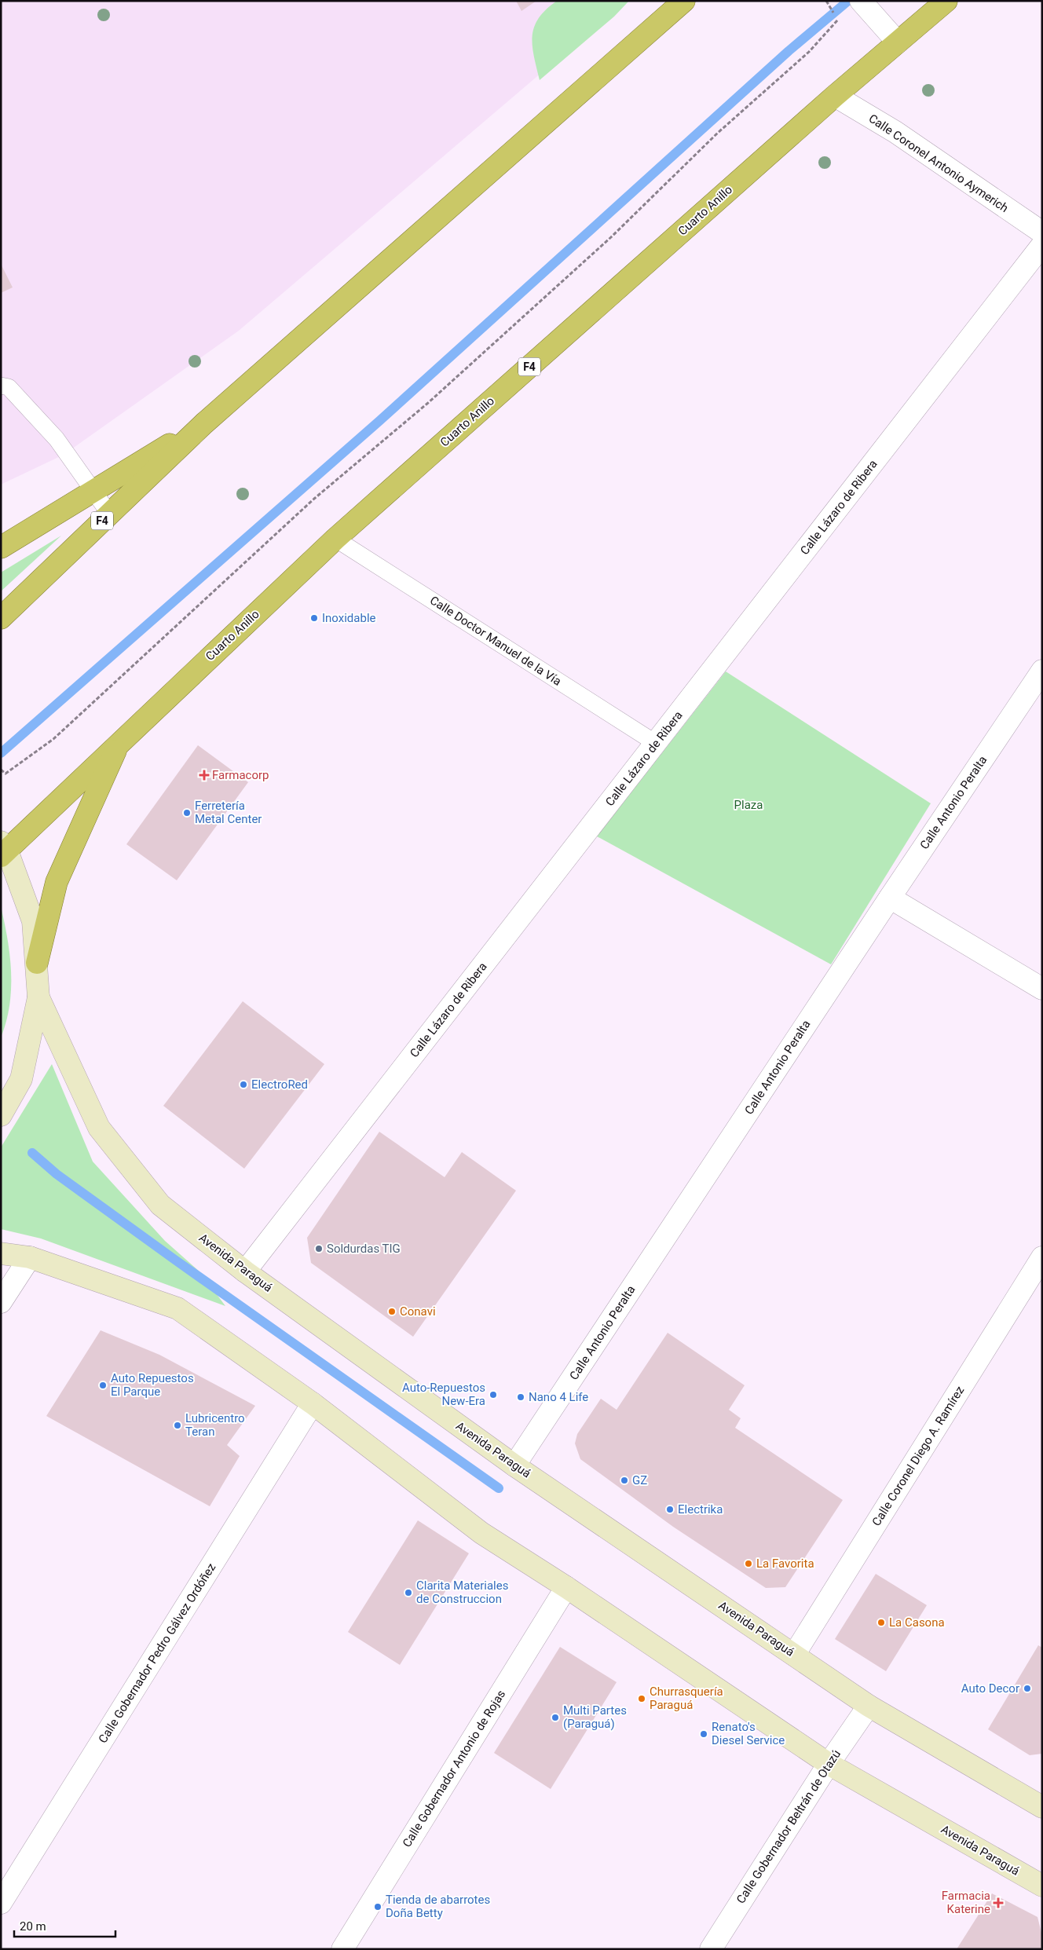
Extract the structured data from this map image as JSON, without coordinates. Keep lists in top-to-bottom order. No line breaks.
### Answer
{"streets":{"highway":["Cuarto Anillo","F4"],"main road":["Avenida Paraguá"],"street":["Calle Coronel Antonio Aymerich","Calle Lázaro de Ribera","Calle Antonio Peralta","Calle Coronel Diego A. Ramírez","Calle Gobernador Pedro Gálvez Ordóñez","Calle Gobernador Antonio de Rojas","Calle Gobernador Beltrán de Otazú"],"lane":["Calle Doctor Manuel de la Vía"]},"crossings":[["Calle Coronel Antonio Aymerich","Cuarto Anillo"],["Cuarto Anillo","Calle Doctor Manuel de la Vía"],["Calle Lázaro de Ribera","Calle Doctor Manuel de la Vía"],["Calle Lázaro de Ribera","Avenida Paraguá"],["Calle Antonio Peralta","Avenida Paraguá"],["Avenida Paraguá","Calle Coronel Diego A. Ramírez"],["Avenida Paraguá","Calle Gobernador Pedro Gálvez Ordóñez"],["Avenida Paraguá","Calle Gobernador Antonio de Rojas"],["Avenida Paraguá","Calle Gobernador Beltrán de Otazú"]],"parks":["Plaza"],"places":{"other":["Inoxidable","Ferretería Metal Center","ElectroRed","Soldurdas TIG","Conavi","Auto Repuestos El Parque","Auto-Repuestos New-Era","Nano 4 Life","Lubricentro Teran","GZ","Electrika","La Favorita","Clarita Materiales de Construccion","La Casona","Auto Decor","Churrasquería Paraguá","Multi Partes (Paraguá)","Renato's Diesel Service","Tienda de abarrotes Doña Betty"],"health":["Farmacorp","Farmacia Katerine"]},"scale_bar":"20 m"}
